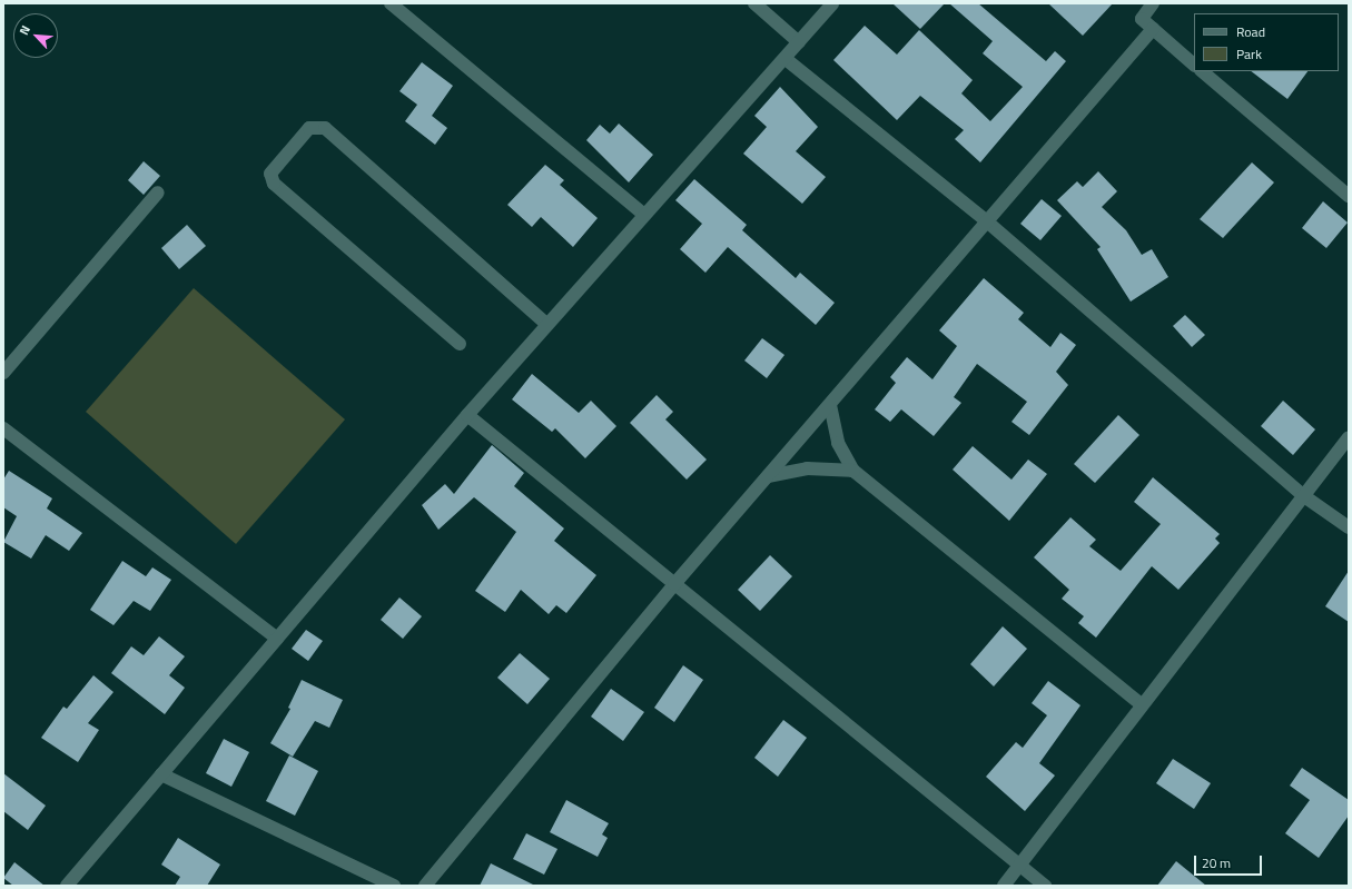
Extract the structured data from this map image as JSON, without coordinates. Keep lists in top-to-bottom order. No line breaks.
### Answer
{"legend":["Road","Park"],"scale_bar":"20 m","north":"top left"}
